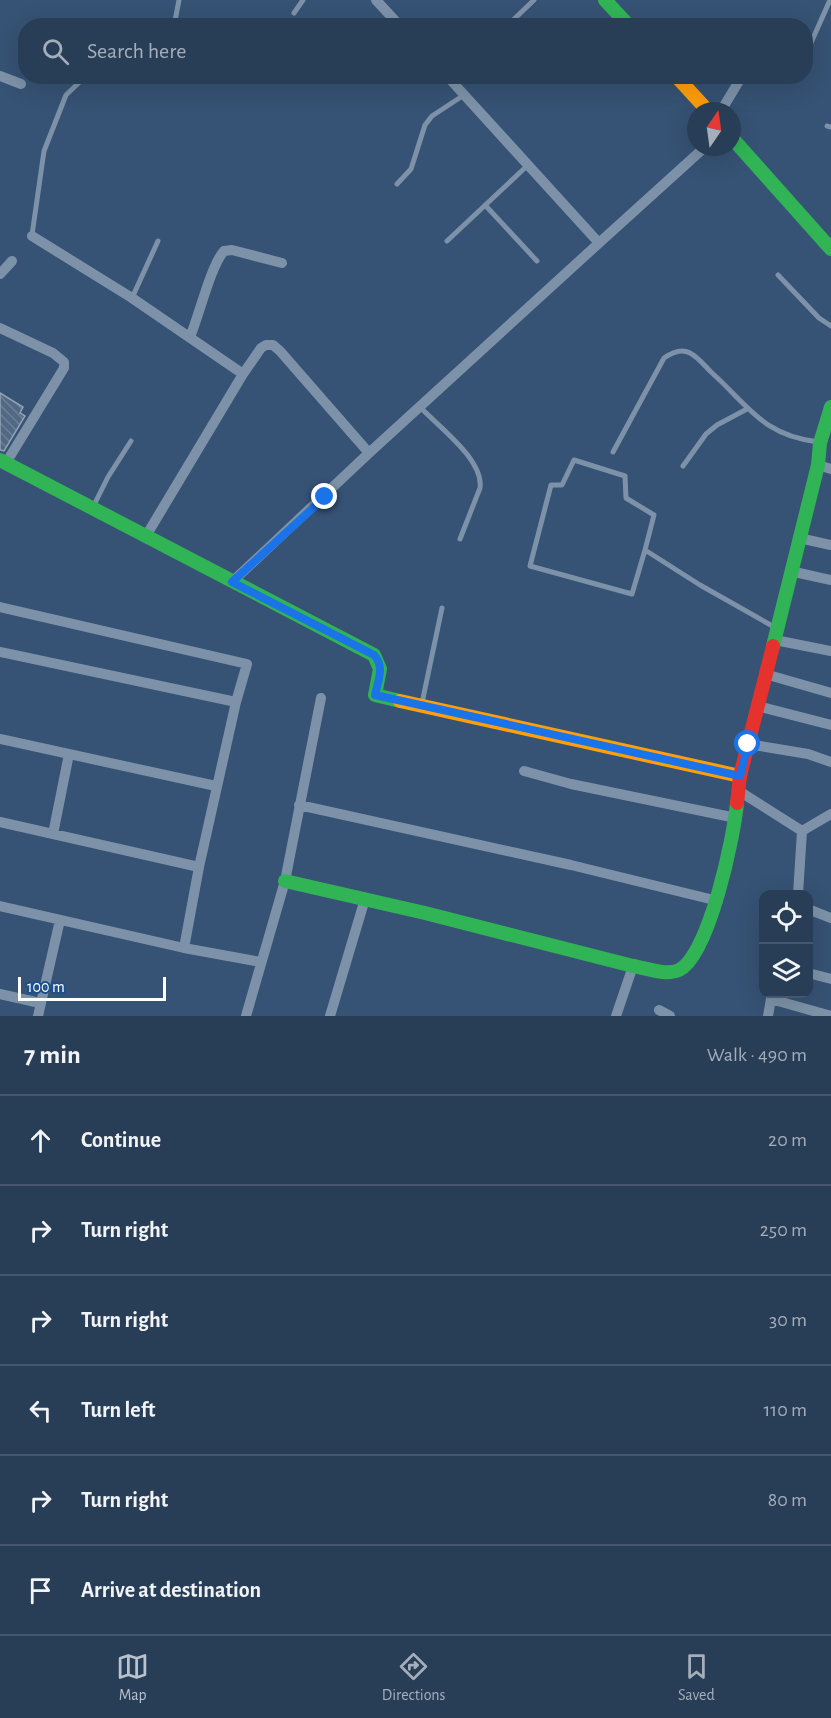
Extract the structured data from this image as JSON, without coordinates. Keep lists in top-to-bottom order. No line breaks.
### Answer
{"scale_bar":"100 m","north":"top","page":{"search":"Search here","scale":"100 m","heading":["7 min","Walk · 490 m"],"list":[["Continue","20 m"],["Turn right","250 m"],["Turn right","30 m"],["Turn left","110 m"],["Turn right","80 m"],"Arrive at destination"],"nav":["Map","Directions","Saved"]}}
